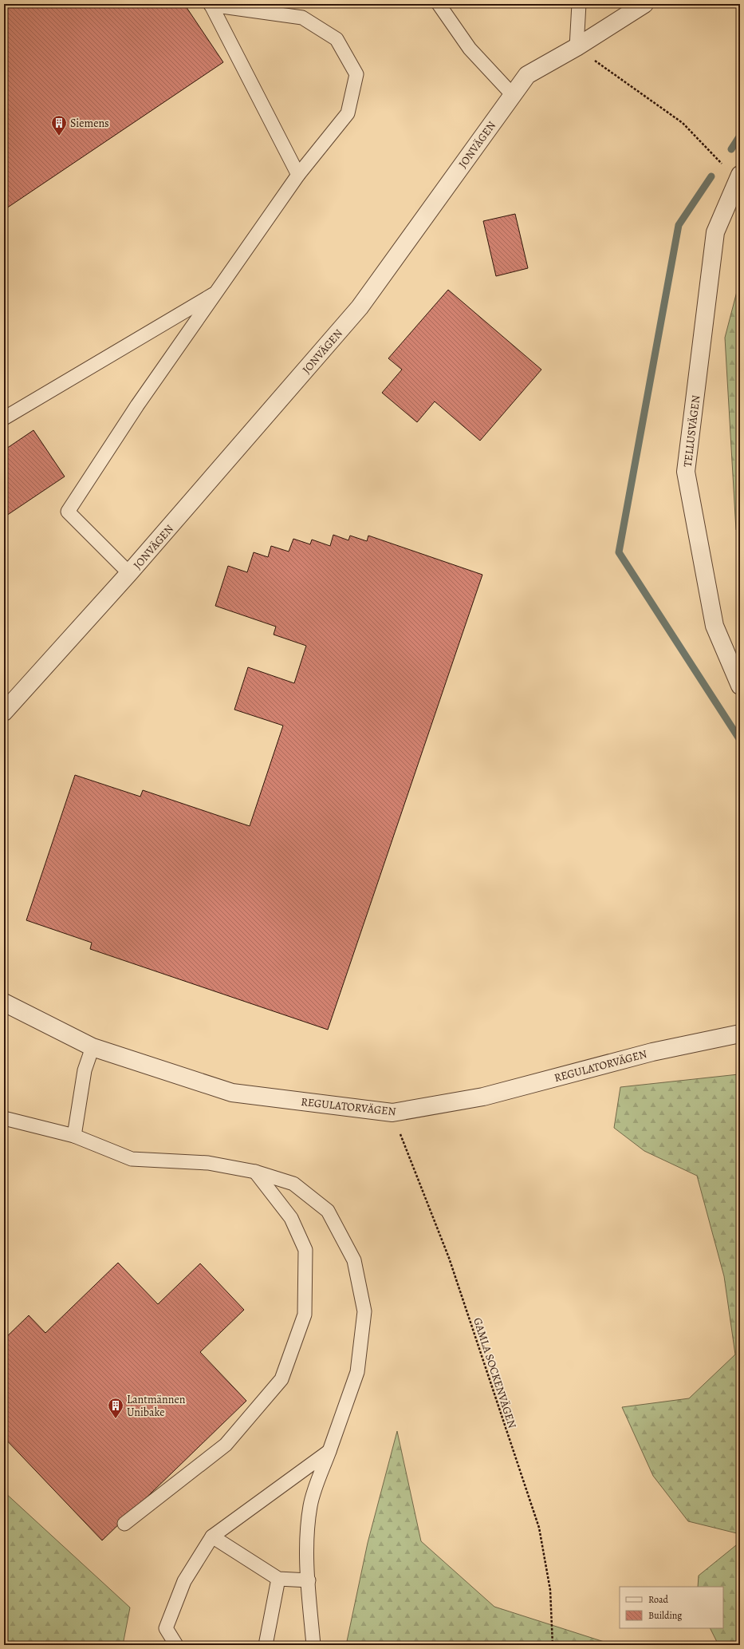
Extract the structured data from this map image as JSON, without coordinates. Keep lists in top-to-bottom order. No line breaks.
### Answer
{"streets":{"street":["JONVÄGEN","TELLUSVÄGEN","REGULATORVÄGEN"],"path":["GAMLA SOCKENVÄGEN"]},"crossings":[["REGULATORVÄGEN","GAMLA SOCKENVÄGEN"]],"places":{"building":["Siemens","Lantmännen Unibake"]},"legend":["Road","Building"]}
